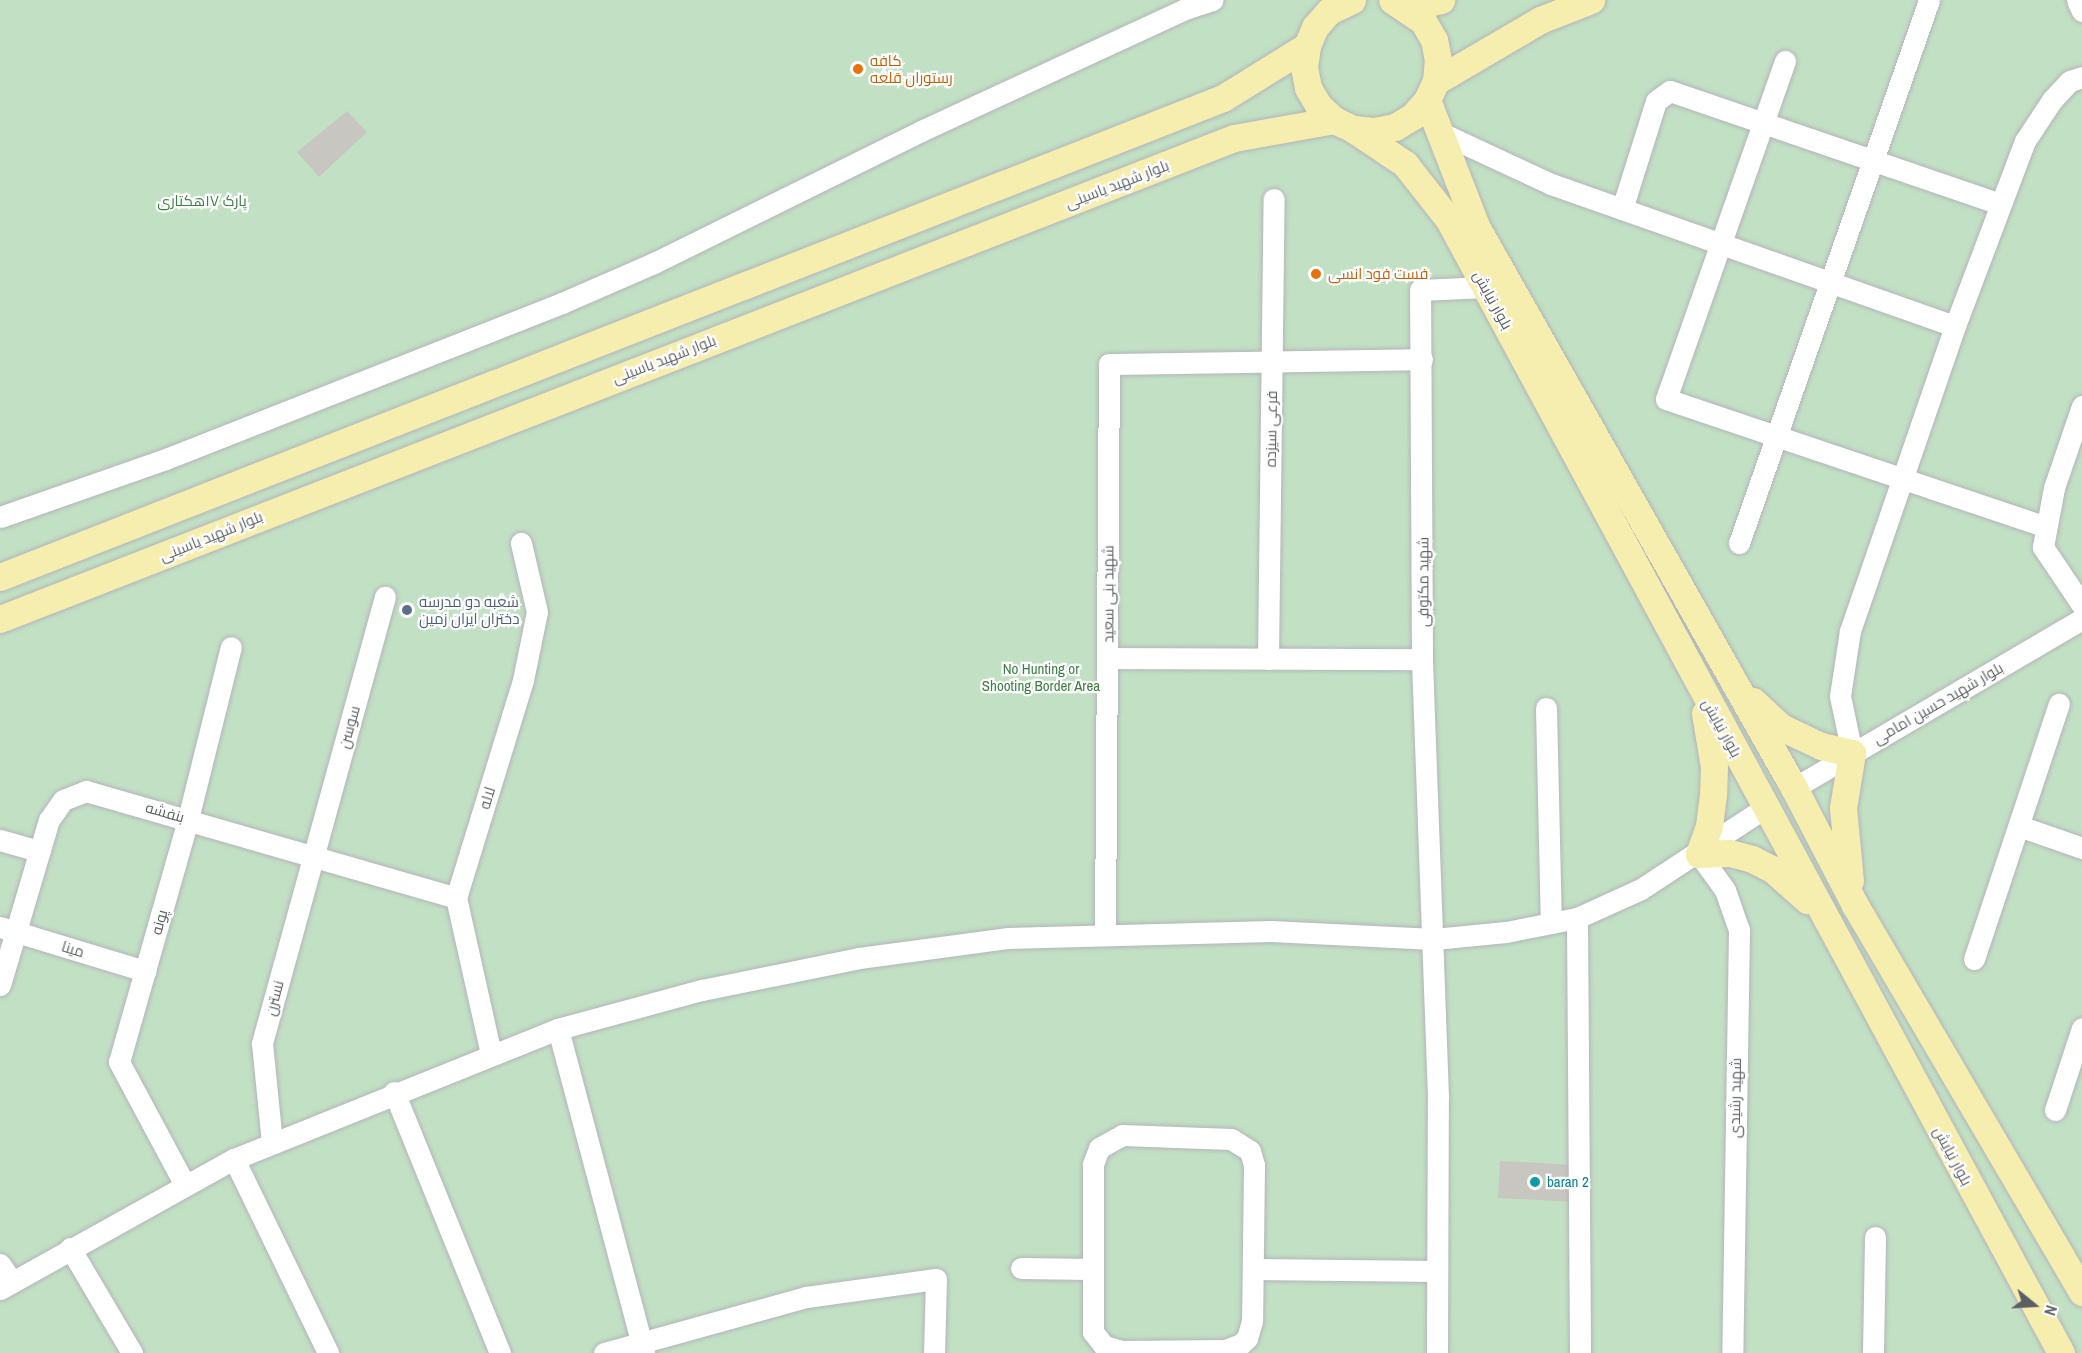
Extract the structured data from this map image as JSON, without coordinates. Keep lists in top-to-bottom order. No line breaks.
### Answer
{"streets":{"main road":["بلوار شهید یاسینی","بلوار نیایش"],"street":["فرعی سیزده","شهید مکتوفی","شهید بنی سعید","بلوار شهید حسین امامی","سوسن","لاله","بنفشه","پونه","مینا","نسترن","شهید رشیدی"]},"crossings":[["بلوار شهید یاسینی","بلوار نیایش"],["بلوار نیایش","شهید مکتوفی"],["بلوار نیایش","بلوار شهید حسین امامی"],["فرعی سیزده","شهید بنی سعید"],["سوسن","بنفشه"],["سوسن","نسترن"],["لاله","بنفشه"],["بنفشه","پونه"],["بنفشه","مینا"],["بنفشه","نسترن"],["پونه","مینا"]],"parks":["پارک ۱۷هکتاری","No Hunting or Shooting Border Area"],"places":["کافه رستوران قلعه","فست فود انسی","شعبه دو مدرسه دختران ایران زمین","baran 2"],"north":"right"}
